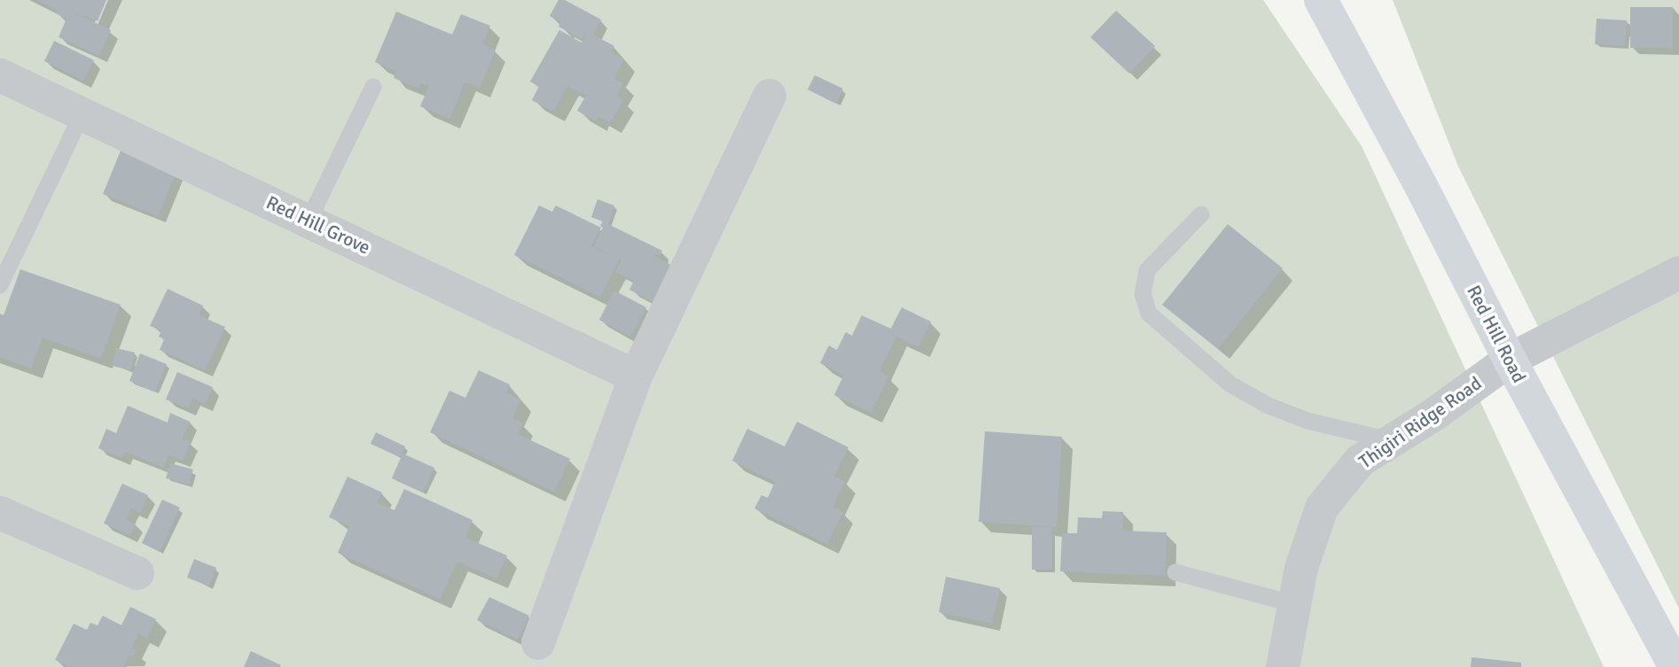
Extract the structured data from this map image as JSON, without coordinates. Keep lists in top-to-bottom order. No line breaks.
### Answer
{"streets":{"main road":["Red Hill Road"],"street":["Red Hill Grove","Thigiri Ridge Road"]},"crossings":[["Red Hill Road","Thigiri Ridge Road"]]}
